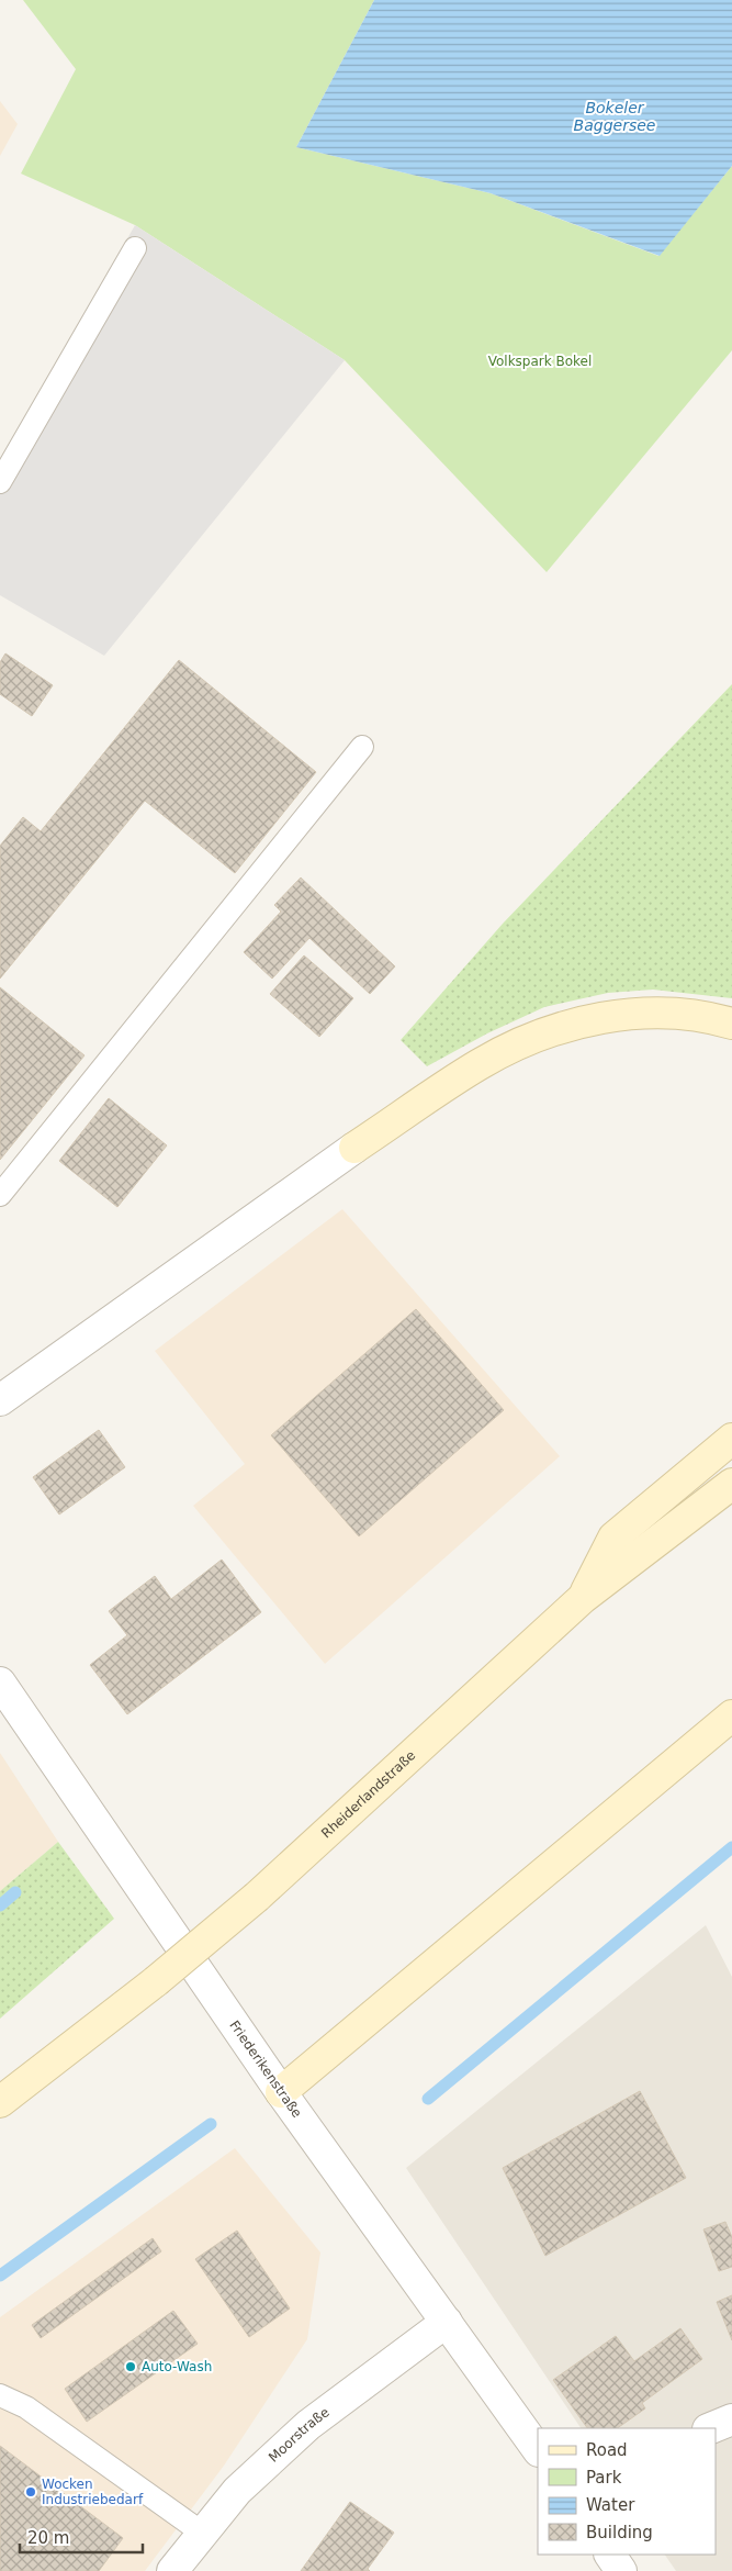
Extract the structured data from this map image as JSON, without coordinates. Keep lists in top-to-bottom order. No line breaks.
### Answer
{"streets":{"main road":["Rheiderlandstraße"],"street":["Friederikenstraße","Moorstraße"]},"crossings":[["Friederikenstraße","Moorstraße"]],"water":["Bokeler Baggersee"],"parks":["Volkspark Bokel"],"places":["Auto-Wash","Wocken Industriebedarf"],"legend":["Road","Park","Water","Building"],"scale_bar":"20 m"}
